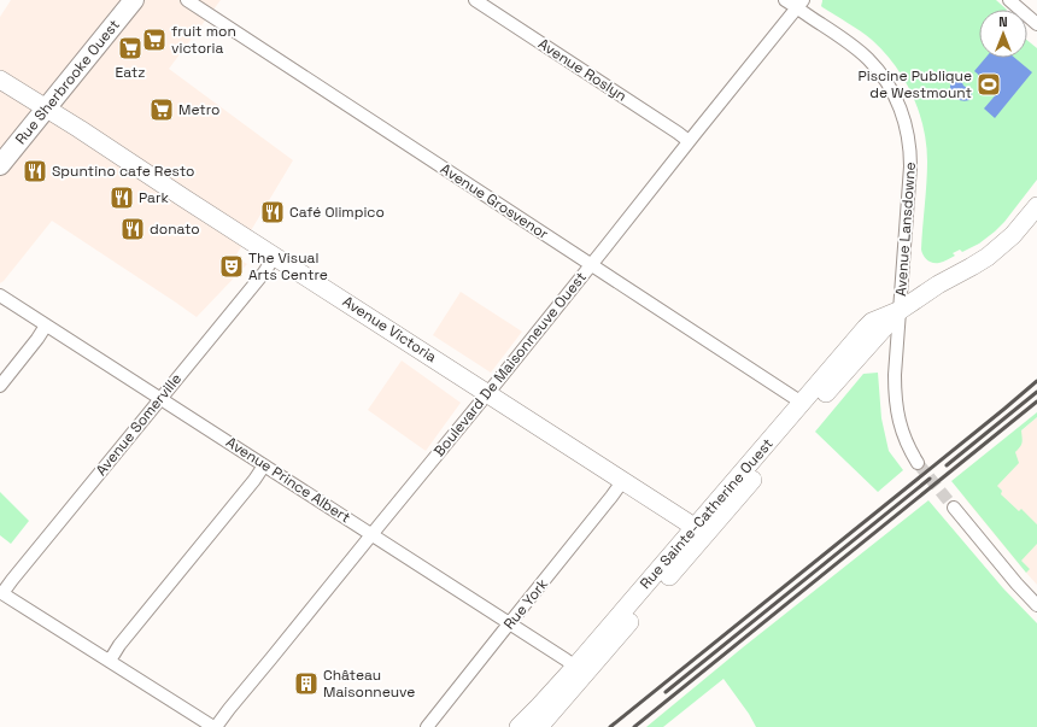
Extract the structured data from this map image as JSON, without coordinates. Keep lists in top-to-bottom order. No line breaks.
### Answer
{"streets":{"main road":["Rue Sherbrooke Ouest","Avenue Victoria","Rue Sainte-Catherine Ouest"],"street":["Avenue Roslyn","Avenue Grosvenor","Avenue Lansdowne","Boulevard De Maisonneuve Ouest","Avenue Somerville","Avenue Prince Albert","Rue York"]},"crossings":[["Avenue Roslyn","Boulevard De Maisonneuve Ouest"],["Rue Sherbrooke Ouest","Avenue Victoria"],["Avenue Grosvenor","Boulevard De Maisonneuve Ouest"],["Avenue Grosvenor","Rue Sainte-Catherine Ouest"],["Avenue Lansdowne","Boulevard De Maisonneuve Ouest"],["Avenue Lansdowne","Rue Sainte-Catherine Ouest"],["Avenue Victoria","Boulevard De Maisonneuve Ouest"],["Avenue Victoria","Avenue Somerville"],["Avenue Victoria","Rue Sainte-Catherine Ouest"],["Avenue Victoria","Rue York"],["Boulevard De Maisonneuve Ouest","Avenue Prince Albert"],["Avenue Somerville","Avenue Prince Albert"],["Avenue Prince Albert","Rue Sainte-Catherine Ouest"],["Avenue Prince Albert","Rue York"]],"places":{"supermarket":["fruit mon victoria","Eatz","Metro"],"sports":["Piscine Publique de Westmount"],"restaurant":["Spuntino cafe Resto","Park","Café Olimpico","donato"],"theatre":["The Visual Arts Centre"],"building":["Château Maisonneuve"]},"north":"top"}
